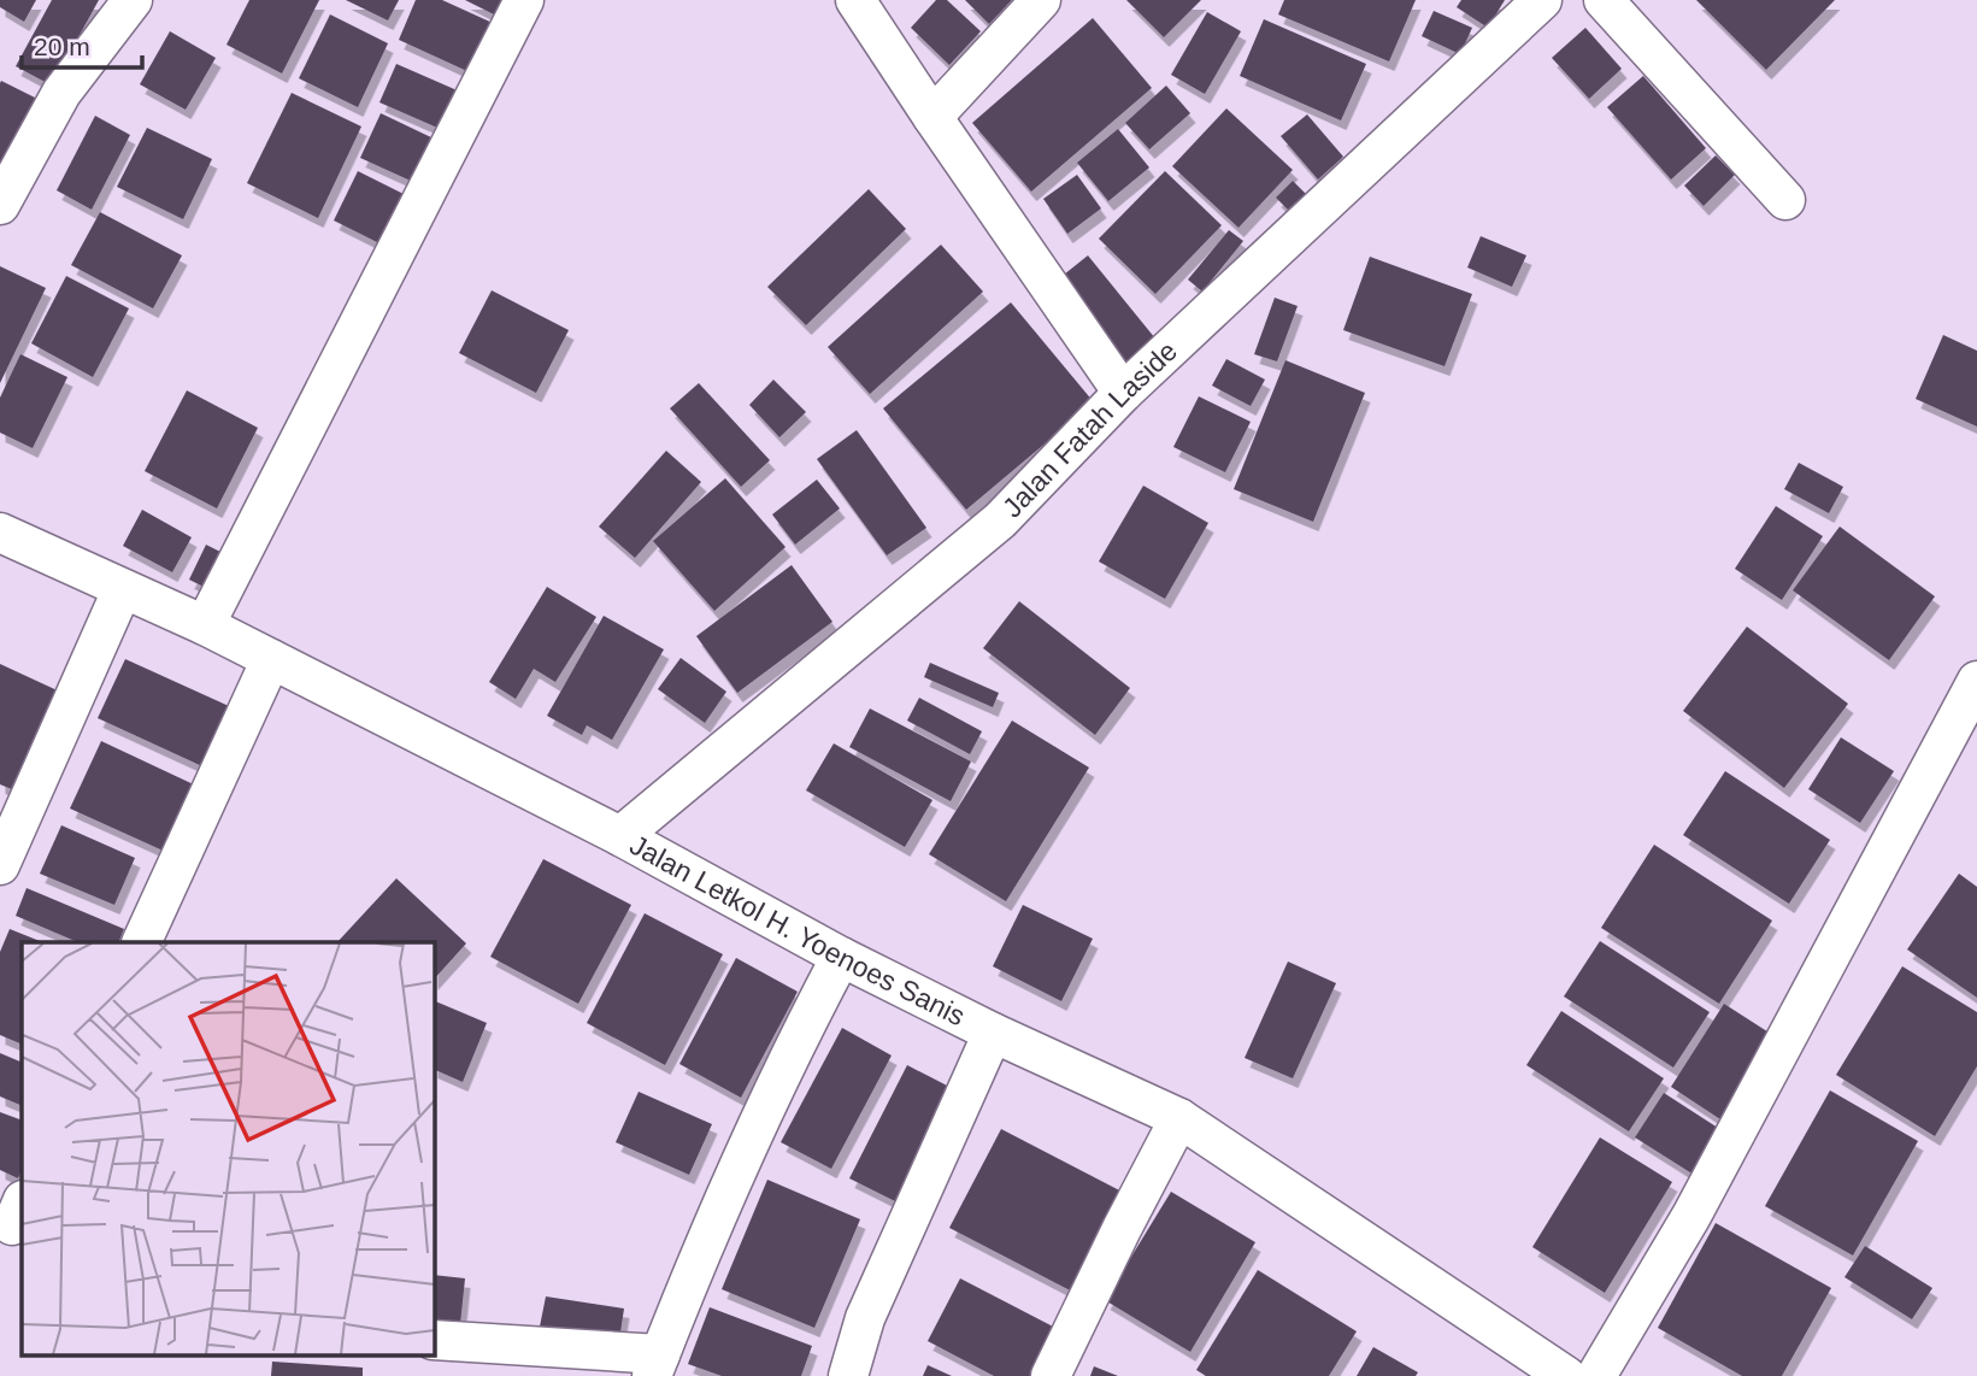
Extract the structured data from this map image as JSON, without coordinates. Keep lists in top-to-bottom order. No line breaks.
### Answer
{"streets":{"street":["Jalan Fatah Laside","Jalan Letkol H. Yoenoes Sanis"]},"crossings":[["Jalan Fatah Laside","Jalan Letkol H. Yoenoes Sanis"]],"scale_bar":"20 m"}
